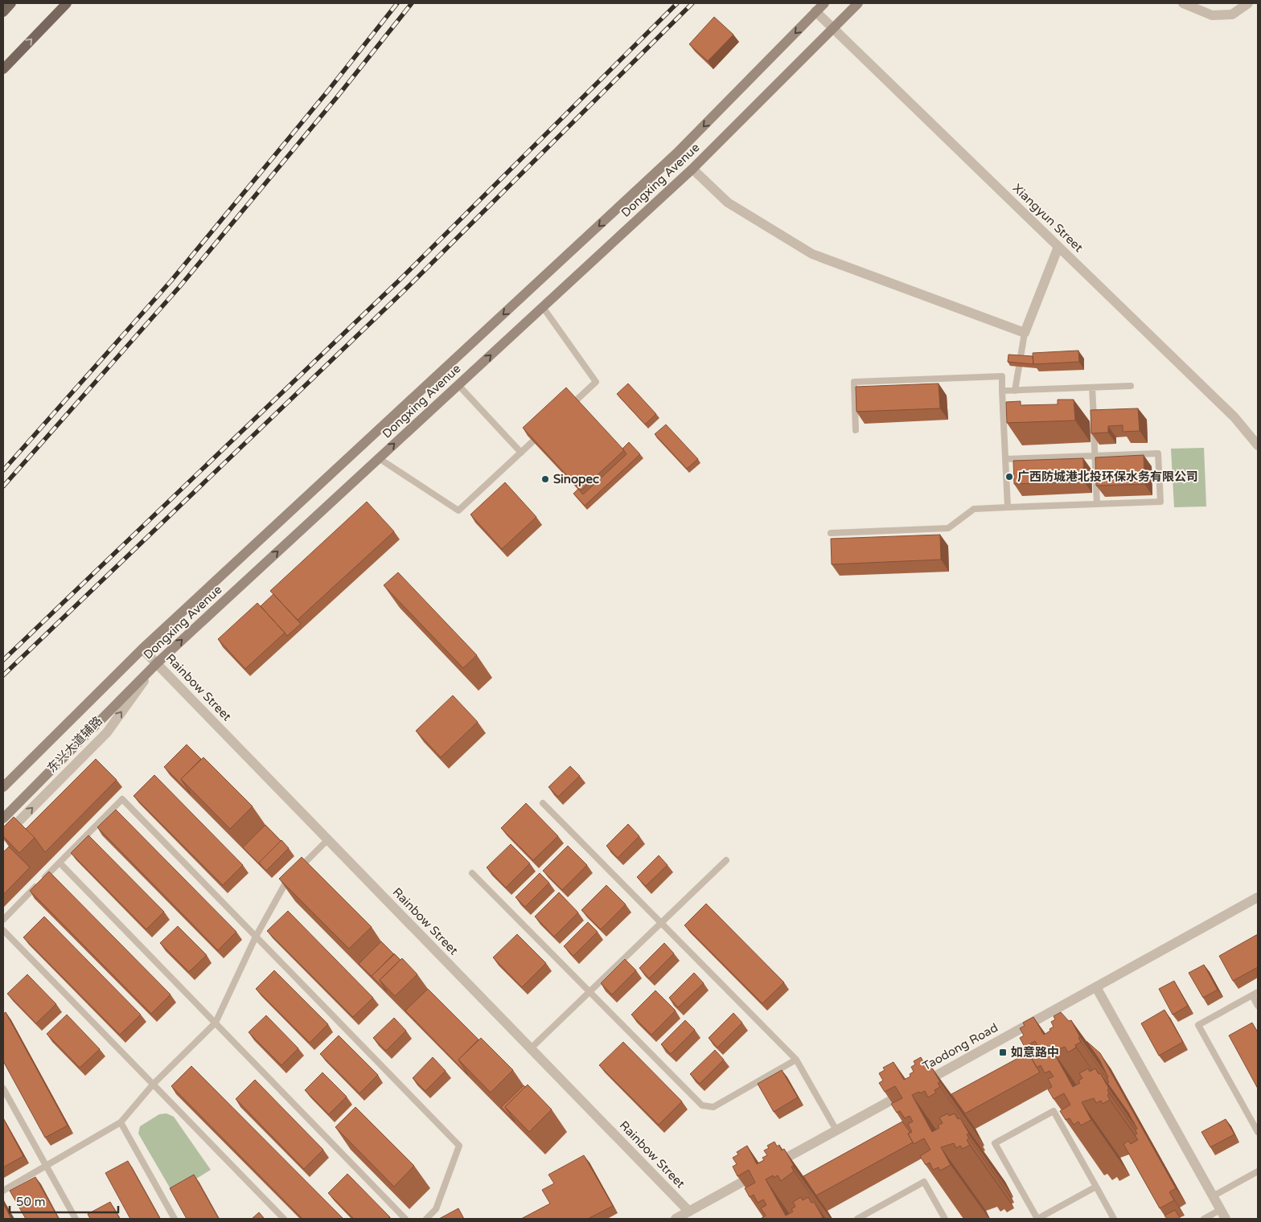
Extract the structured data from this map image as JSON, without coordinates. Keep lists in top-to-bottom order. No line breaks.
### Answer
{"streets":{"main road":["Dongxing Avenue"],"street":["Xiangyun Street","Rainbow Street","东兴大道辅路","Taodong Road"]},"crossings":[["Dongxing Avenue","Xiangyun Street"],["Dongxing Avenue","Rainbow Street"],["Dongxing Avenue","东兴大道辅路"],["Rainbow Street","东兴大道辅路"],["Rainbow Street","Taodong Road"]],"one_way":["东兴大道辅路"],"places":{"other":["广西防城港北投环保水务有限公司","Sinopec"],"transit":["如意路中"]},"scale_bar":"50 m"}
